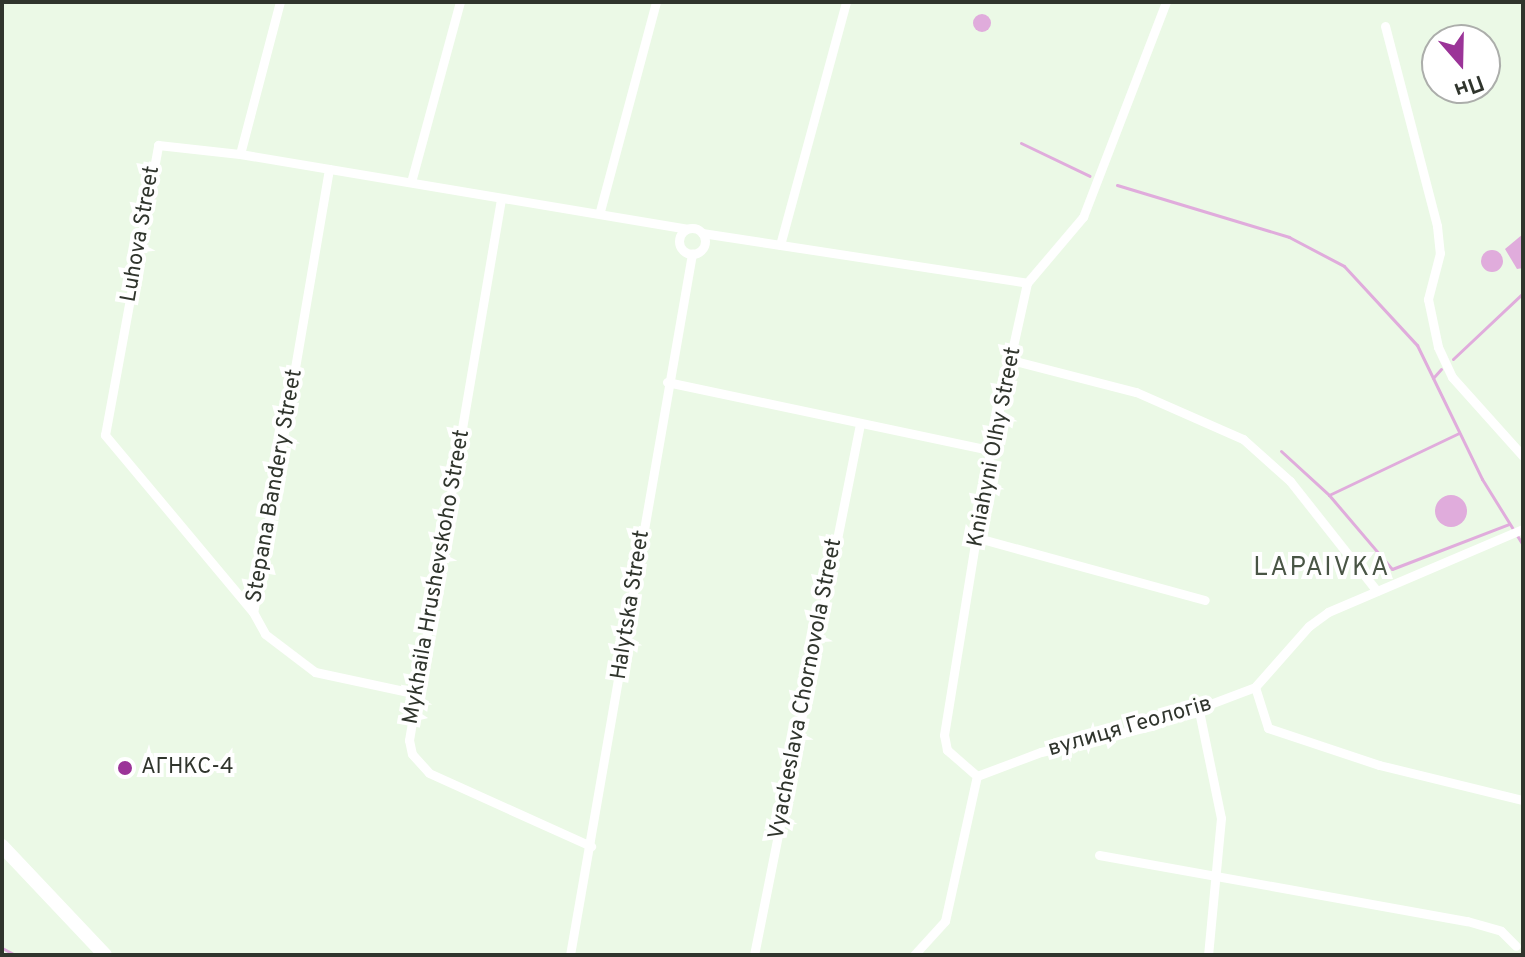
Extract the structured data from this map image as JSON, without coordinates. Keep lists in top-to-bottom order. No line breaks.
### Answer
{"streets":{"street":["Luhova Street","Kniahyni Olhy Street","Stepana Bandery Street","Mykhaila Hrushevskoho Street","Halytska Street","Vyacheslava Chornovola Street","вулиця Геологів"]},"crossings":[["Luhova Street","Stepana Bandery Street"],["Luhova Street","Mykhaila Hrushevskoho Street"],["Luhova Street","Halytska Street"],["Kniahyni Olhy Street","вулиця Геологів"],["Stepana Bandery Street","Mykhaila Hrushevskoho Street"],["Mykhaila Hrushevskoho Street","Halytska Street"]],"districts":["LAPAIVKA"],"places":["АГНКС-4"],"north":"bottom"}
